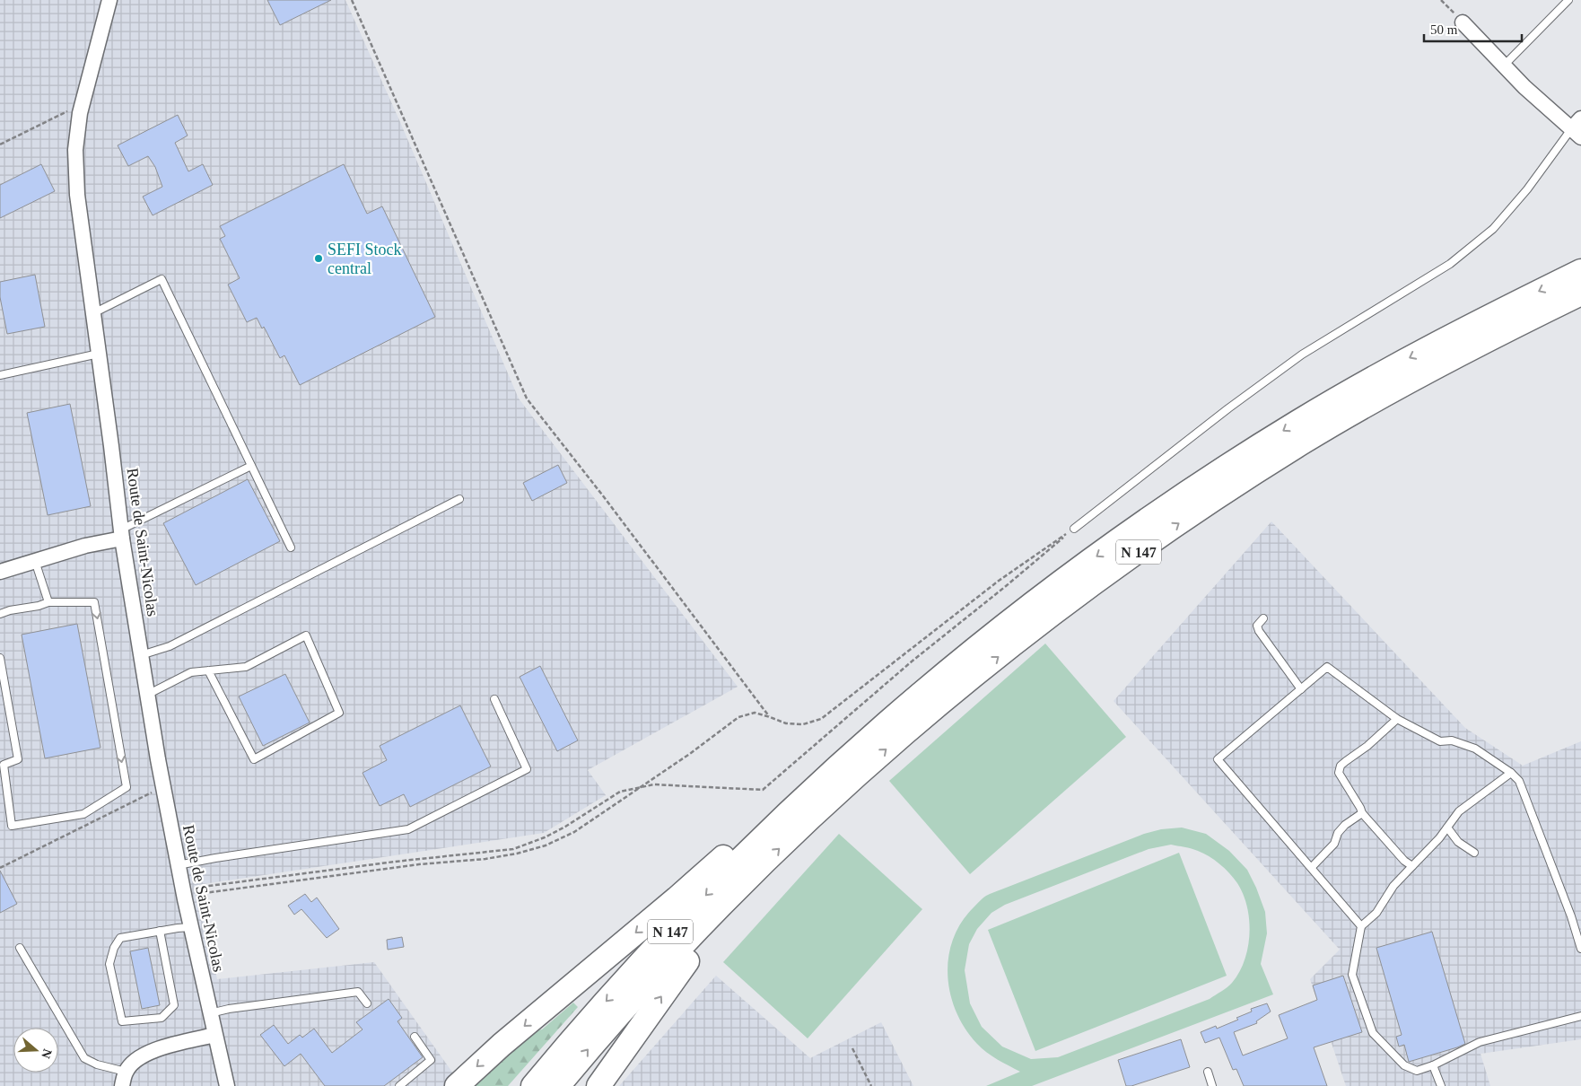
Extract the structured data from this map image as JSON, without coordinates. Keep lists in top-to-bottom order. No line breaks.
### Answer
{"streets":{"highway":["N 147"],"street":["Route de Saint-Nicolas"]},"places":["SEFI Stock central"],"scale_bar":"50 m","north":"right"}
